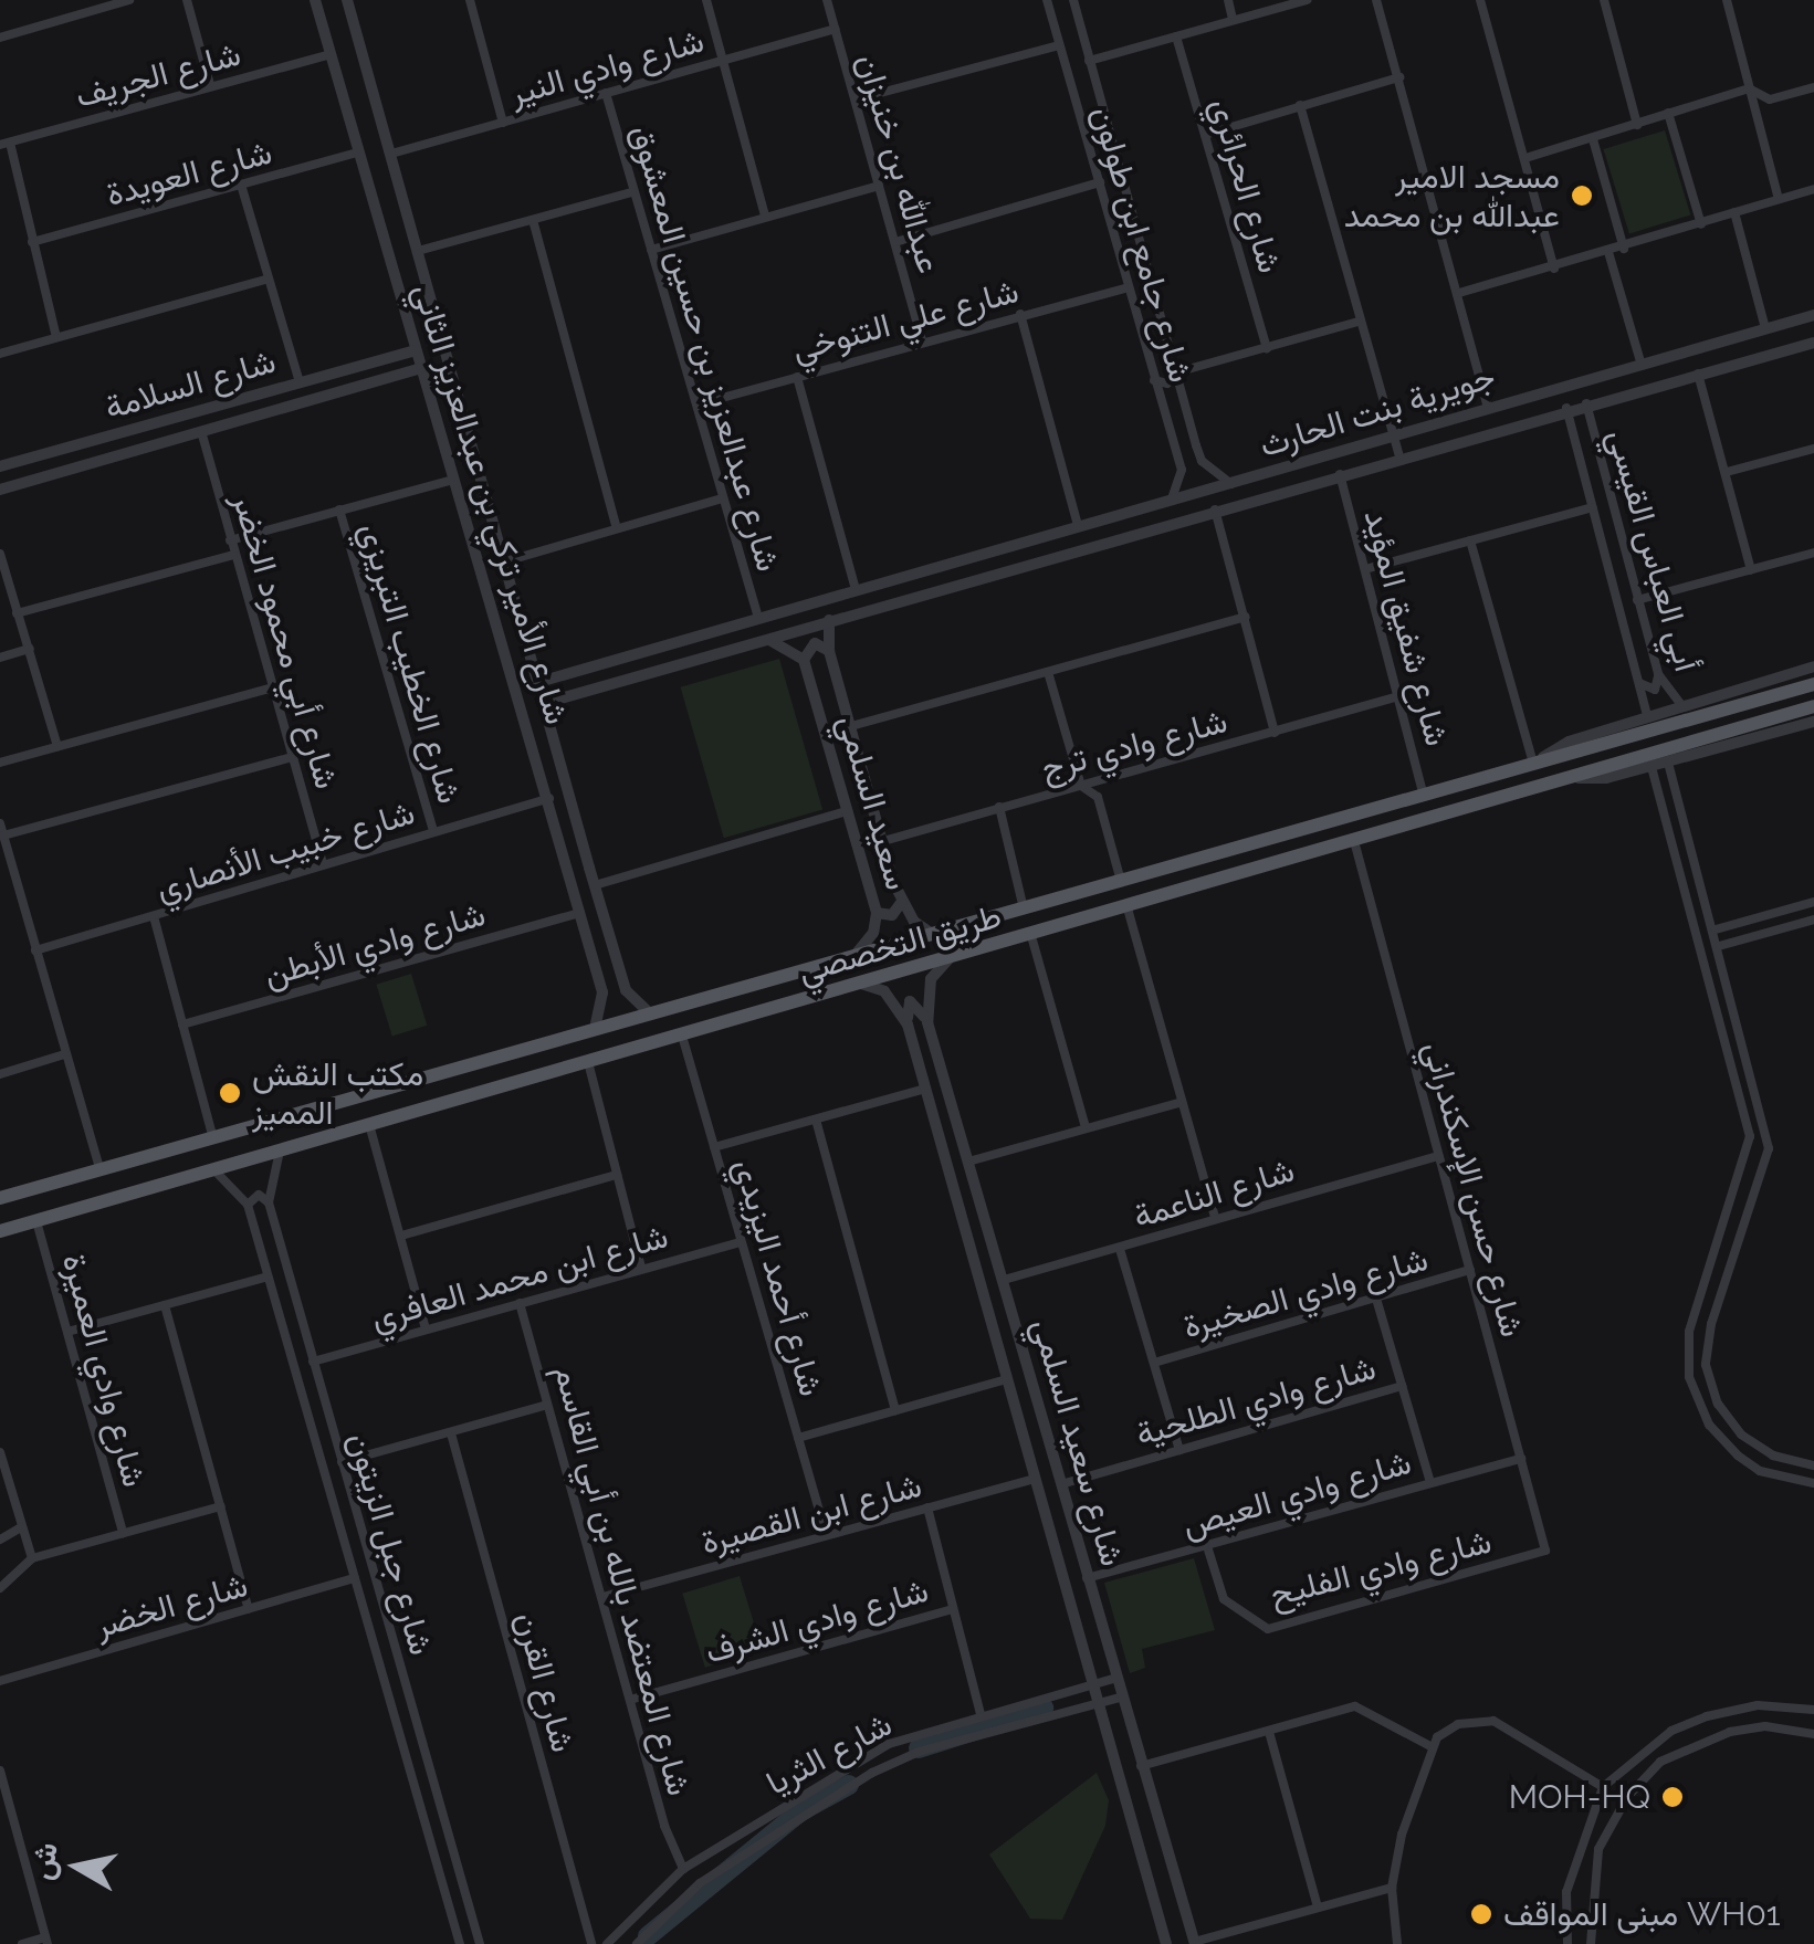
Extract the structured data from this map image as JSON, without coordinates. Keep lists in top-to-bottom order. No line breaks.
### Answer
{"streets":{"main road":["طريق التخصصي"],"street":["شارع وادي النير","شارع الجريف","عبدالله بن خنيزان","شارع العويدة","شارع الحرائري","شارع جامع ابن طولون","شارع علي التنوخي","شارع عبدالعزيز بن حسين المعشوق","شارع السلامة","جويرية بنت الحارث","شارع الأمير تركي بن عبدالعزيز الثاني","أبي العباس القيسي","شارع شفيق المؤيد","شارع أبي محمود الخضر","شارع الخطيب التبريزي","شارع وادي ترج","سعيد السلمي","شارع خبيب الأنصاري","شارع وادي الأبطن","شارع حسن الإسكندراني","شارع الناعمة","شارع ابن محمد العافري","شارع أحمد اليزيدي","شارع وادي الصخيرة","شارع وادي العميرة","شارع وادي الطلحية","شارع سعيد السلمي","شارع وادي العيص","شارع ابن القصيرة","شارع جبل الزيتون","شارع وادي الفليح","شارع المعتضد بالله بن أبي القاسم","شارع الخضر","شارع وادي الشرف","شارع القرن","شارع الثريا"]},"crossings":[["شارع وادي النير","عبدالله بن خنيزان"],["شارع وادي النير","شارع عبدالعزيز بن حسين المعشوق"],["شارع وادي النير","شارع الأمير تركي بن عبدالعزيز الثاني"],["شارع الجريف","شارع الأمير تركي بن عبدالعزيز الثاني"],["عبدالله بن خنيزان","شارع علي التنوخي"],["شارع العويدة","شارع الأمير تركي بن عبدالعزيز الثاني"],["شارع جامع ابن طولون","شارع علي التنوخي"],["شارع جامع ابن طولون","جويرية بنت الحارث"],["شارع علي التنوخي","شارع عبدالعزيز بن حسين المعشوق"],["شارع عبدالعزيز بن حسين المعشوق","جويرية بنت الحارث"],["شارع السلامة","شارع الأمير تركي بن عبدالعزيز الثاني"],["جويرية بنت الحارث","شارع الأمير تركي بن عبدالعزيز الثاني"],["جويرية بنت الحارث","أبي العباس القيسي"],["جويرية بنت الحارث","شارع شفيق المؤيد"],["جويرية بنت الحارث","سعيد السلمي"],["شارع الأمير تركي بن عبدالعزيز الثاني","شارع خبيب الأنصاري"],["شارع الأمير تركي بن عبدالعزيز الثاني","طريق التخصصي"],["شارع الأمير تركي بن عبدالعزيز الثاني","شارع وادي الأبطن"],["شارع شفيق المؤيد","شارع وادي ترج"],["شارع شفيق المؤيد","طريق التخصصي"],["شارع أبي محمود الخضر","شارع خبيب الأنصاري"],["شارع الخطيب التبريزي","شارع خبيب الأنصاري"],["شارع وادي ترج","سعيد السلمي"],["سعيد السلمي","طريق التخصصي"],["طريق التخصصي","شارع حسن الإسكندراني"],["طريق التخصصي","شارع أحمد اليزيدي"],["طريق التخصصي","شارع وادي العميرة"],["طريق التخصصي","شارع سعيد السلمي"],["طريق التخصصي","شارع جبل الزيتون"],["شارع حسن الإسكندراني","شارع الناعمة"],["شارع حسن الإسكندراني","شارع وادي الصخيرة"],["شارع حسن الإسكندراني","شارع وادي العيص"],["شارع حسن الإسكندراني","شارع وادي الفليح"],["شارع الناعمة","شارع سعيد السلمي"],["شارع ابن محمد العافري","شارع أحمد اليزيدي"],["شارع ابن محمد العافري","شارع جبل الزيتون"],["شارع ابن محمد العافري","شارع المعتضد بالله بن أبي القاسم"],["شارع أحمد اليزيدي","شارع ابن القصيرة"],["شارع وادي الطلحية","شارع سعيد السلمي"],["شارع سعيد السلمي","شارع وادي العيص"],["شارع سعيد السلمي","شارع ابن القصيرة"],["شارع سعيد السلمي","شارع الثريا"],["شارع وادي العيص","شارع وادي الفليح"],["شارع ابن القصيرة","شارع المعتضد بالله بن أبي القاسم"],["شارع جبل الزيتون","شارع الخضر"],["شارع المعتضد بالله بن أبي القاسم","شارع وادي الشرف"],["شارع المعتضد بالله بن أبي القاسم","شارع الثريا"]],"places":["مسجد الامير عبدالله بن محمد","مكتب النقش المميز","MOH-HQ","مبنى المواقف WH01"],"north":"left"}
